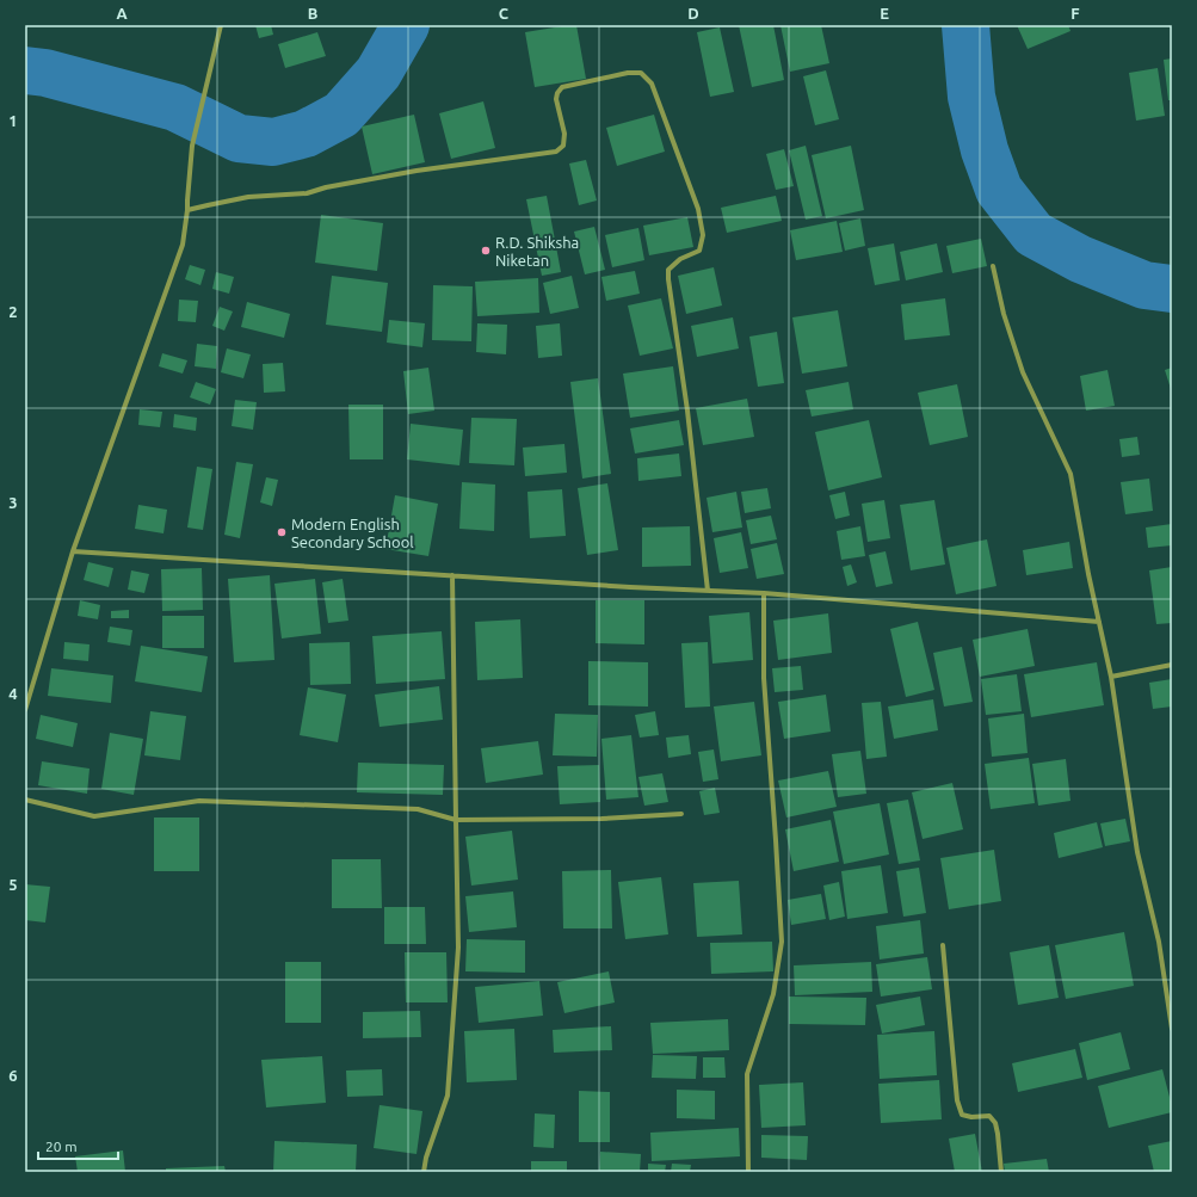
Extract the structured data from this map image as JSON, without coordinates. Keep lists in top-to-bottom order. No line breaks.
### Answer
{"places":["R.D. Shiksha Niketan","Modern English Secondary School"],"scale_bar":"20 m","grid":{"columns":["A","B","C","D","E","F"],"rows":["1","2","3","4","5","6"]}}
